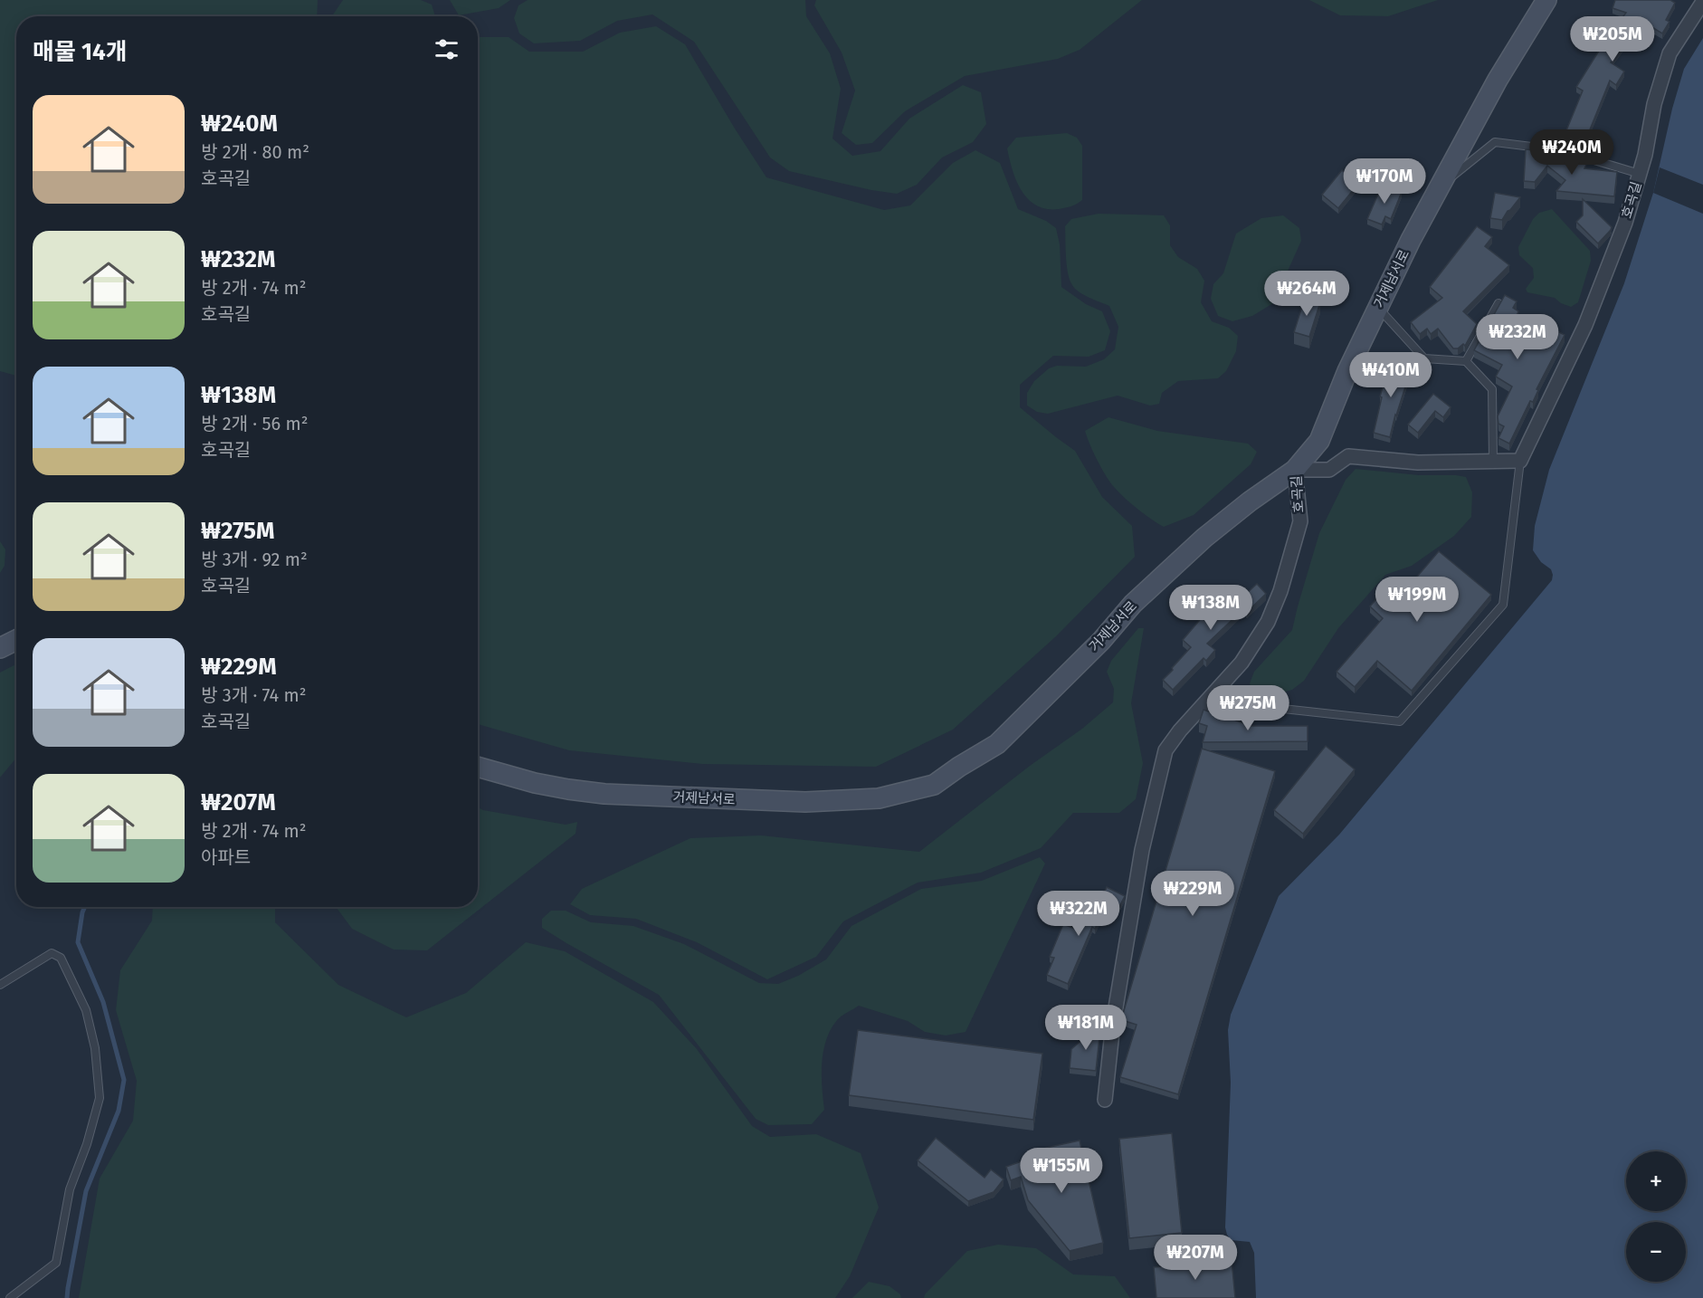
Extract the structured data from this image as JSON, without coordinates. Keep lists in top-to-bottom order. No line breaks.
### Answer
{"streets":{"main road":["거제남서로"],"street":["호곡길"]},"crossings":[["호곡길","거제남서로"]],"page":{"price":["₩205M","₩240M","₩170M","₩264M","₩232M","₩410M","₩199M","₩138M","₩275M","₩229M","₩322M","₩181M","₩155M","₩207M"],"heading":"매물 14개","list":[{"name":"₩240M","note":"방 2개 · 80 m² · 호곡길"},{"name":"₩232M","note":"방 2개 · 74 m² · 호곡길"},{"name":"₩138M","note":"방 2개 · 56 m² · 호곡길"},{"name":"₩275M","note":"방 3개 · 92 m² · 호곡길"},{"name":"₩229M","note":"방 3개 · 74 m² · 호곡길"},{"name":"₩207M","note":"방 2개 · 74 m² · 아파트"}],"map_buttons":["+","−"]}}
